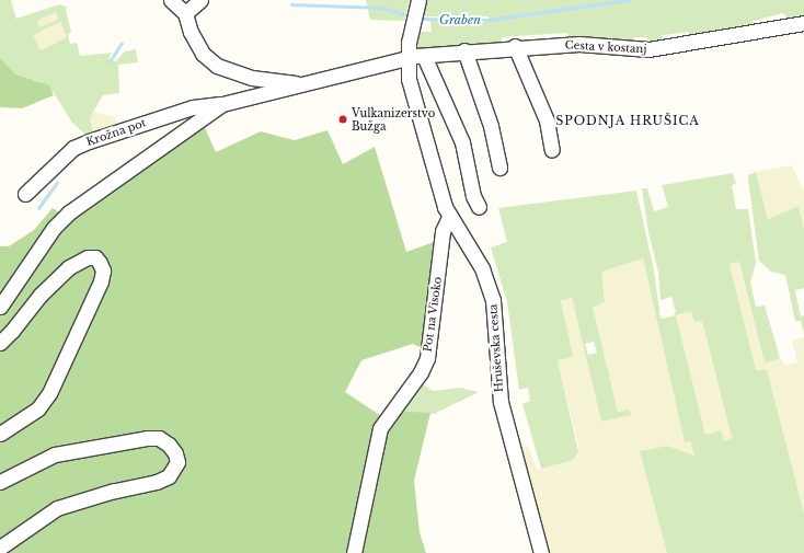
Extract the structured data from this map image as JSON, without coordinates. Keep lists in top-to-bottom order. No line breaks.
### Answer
{"streets":{"street":["Cesta v kostanj","Krožna pot","Pot na Visoko","Hruševska cesta"]},"crossings":[["Cesta v kostanj","Krožna pot"],["Cesta v kostanj","Hruševska cesta"],["Krožna pot","Hruševska cesta"],["Pot na Visoko","Hruševska cesta"]],"districts":["SPODNJA HRUŠICA"],"water":["Graben"],"places":["Vulkanizerstvo Bužga"]}
